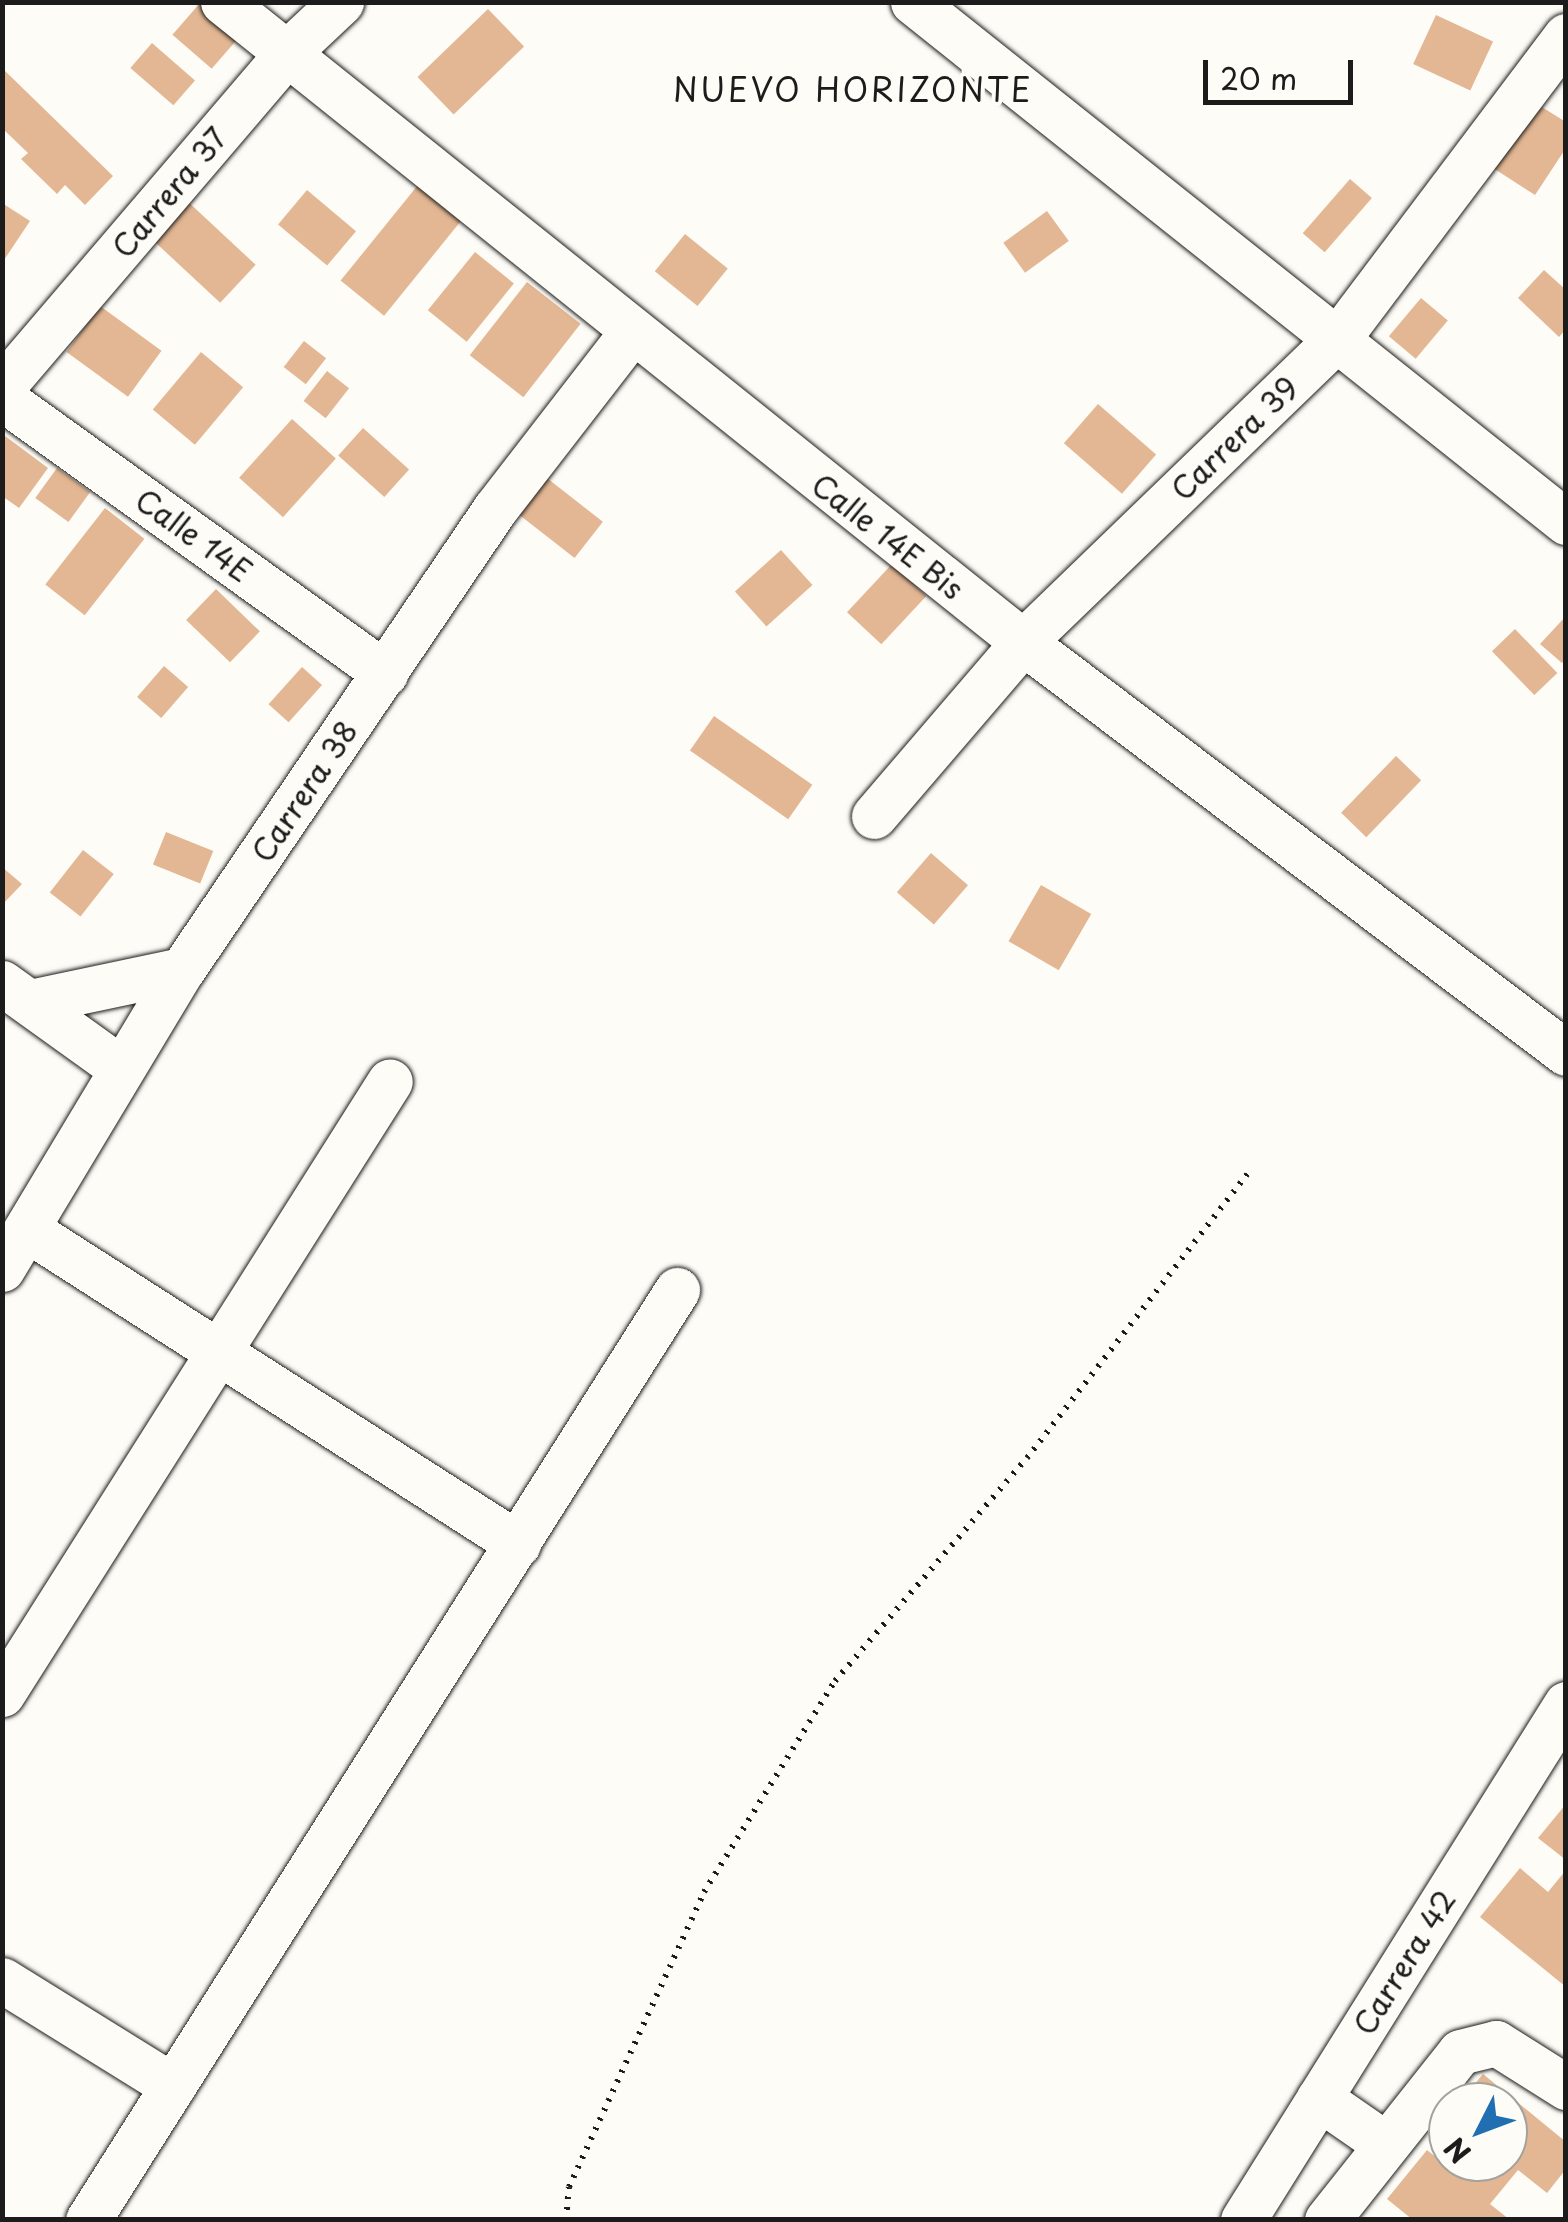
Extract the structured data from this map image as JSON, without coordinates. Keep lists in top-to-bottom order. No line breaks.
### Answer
{"streets":{"street":["Carrera 37","Carrera 39","Calle 14E","Calle 14E Bis","Carrera 38","Carrera 42"]},"crossings":[["Carrera 37","Calle 14E Bis"],["Carrera 39","Calle 14E Bis"],["Calle 14E","Carrera 38"],["Calle 14E Bis","Carrera 38"]],"districts":["NUEVO HORIZONTE"],"scale_bar":"20 m","north":"bottom left"}
